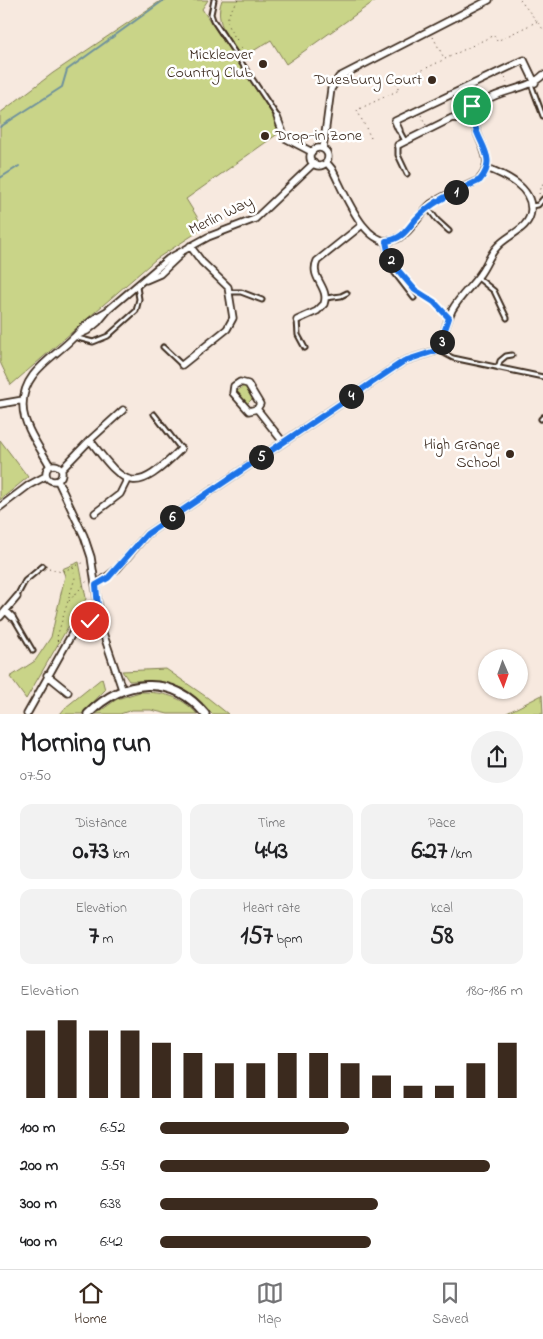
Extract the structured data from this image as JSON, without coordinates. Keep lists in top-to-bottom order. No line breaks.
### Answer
{"streets":{"street":["Merlin Way"]},"places":["Mickleover Country Club","Duesbury Court","Drop-in Zone","High Grange School"],"north":"bottom","page":{"pins":["1","2","3","4","5","6"],"heading":["Morning run","07:50"],"stats":[["Distance","0.73 km"],["Time","4:43"],["Pace","6:27 /km"],["Elevation","7 m"],["Heart rate","157 bpm"],["kcal","58"]],"chart":["Elevation","180–186 m"],"list":[{"name":"100 m","note":"6:52"},{"name":"200 m","note":"5:59"},{"name":"300 m","note":"6:38"},{"name":"400 m","note":"6:42"}],"tabs":["Home","Map","Saved"]}}
